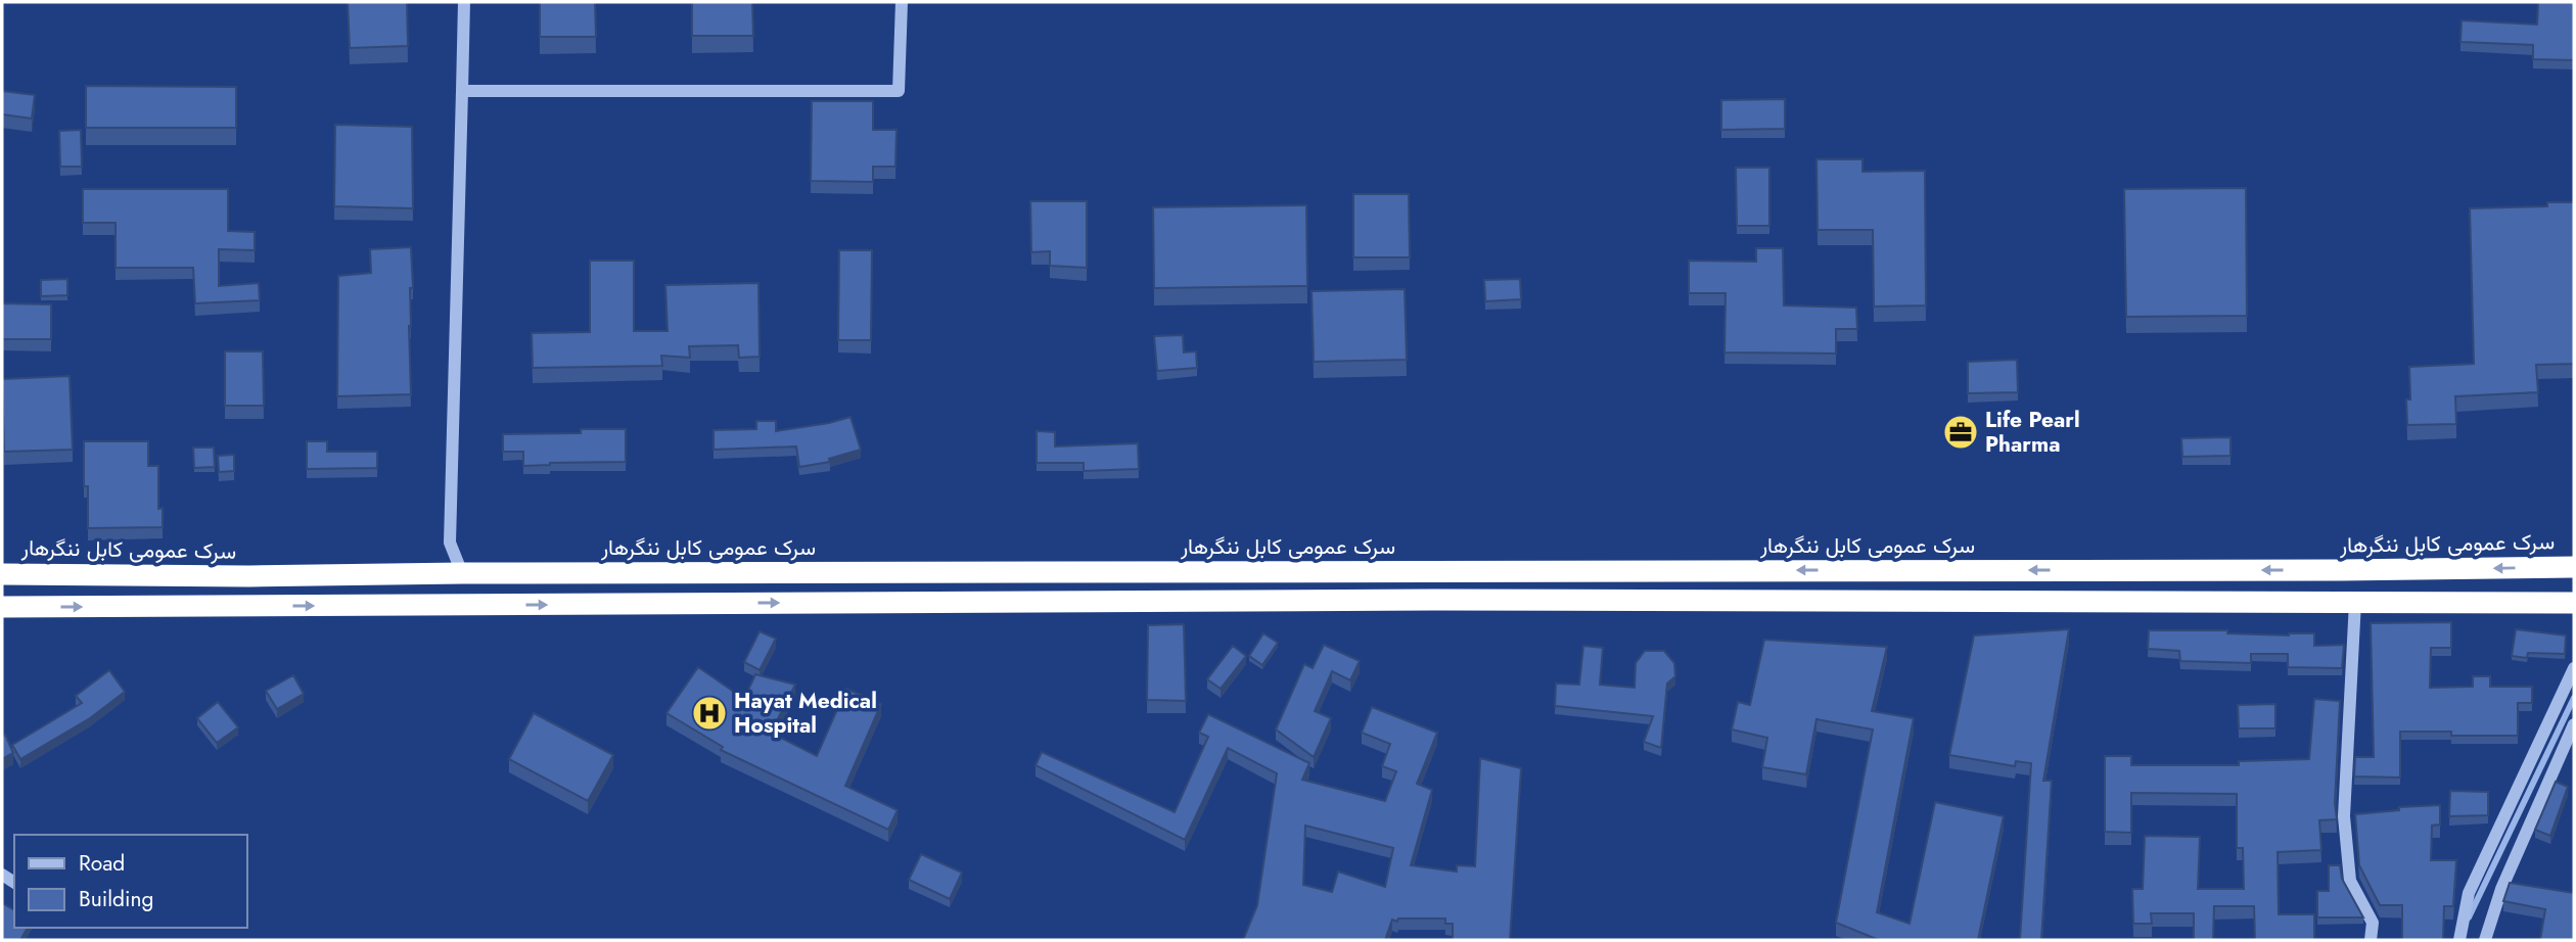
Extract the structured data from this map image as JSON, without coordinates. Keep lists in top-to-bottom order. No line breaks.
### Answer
{"streets":{"highway":["سرک عمومی کابل ننگرهار"]},"places":{"office":["Life Pearl Pharma"],"hospital":["Hayat Medical Hospital"]},"legend":["Road","Building"]}
